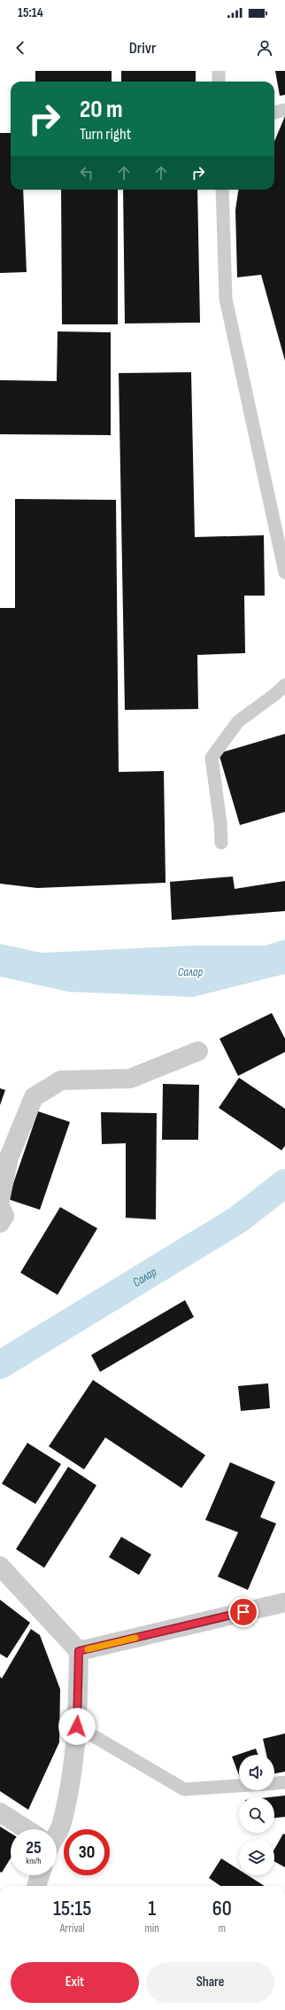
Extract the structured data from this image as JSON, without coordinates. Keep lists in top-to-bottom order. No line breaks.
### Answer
{"water":["Салар"],"page":{"status":"15:14","header":"Drivr","turn":["20 m","Turn right"],"speed":"25 km/h","limit":"30","eta":["15:15","Arrival","1","min","60","m"],"buttons":["Exit","Share"]}}
